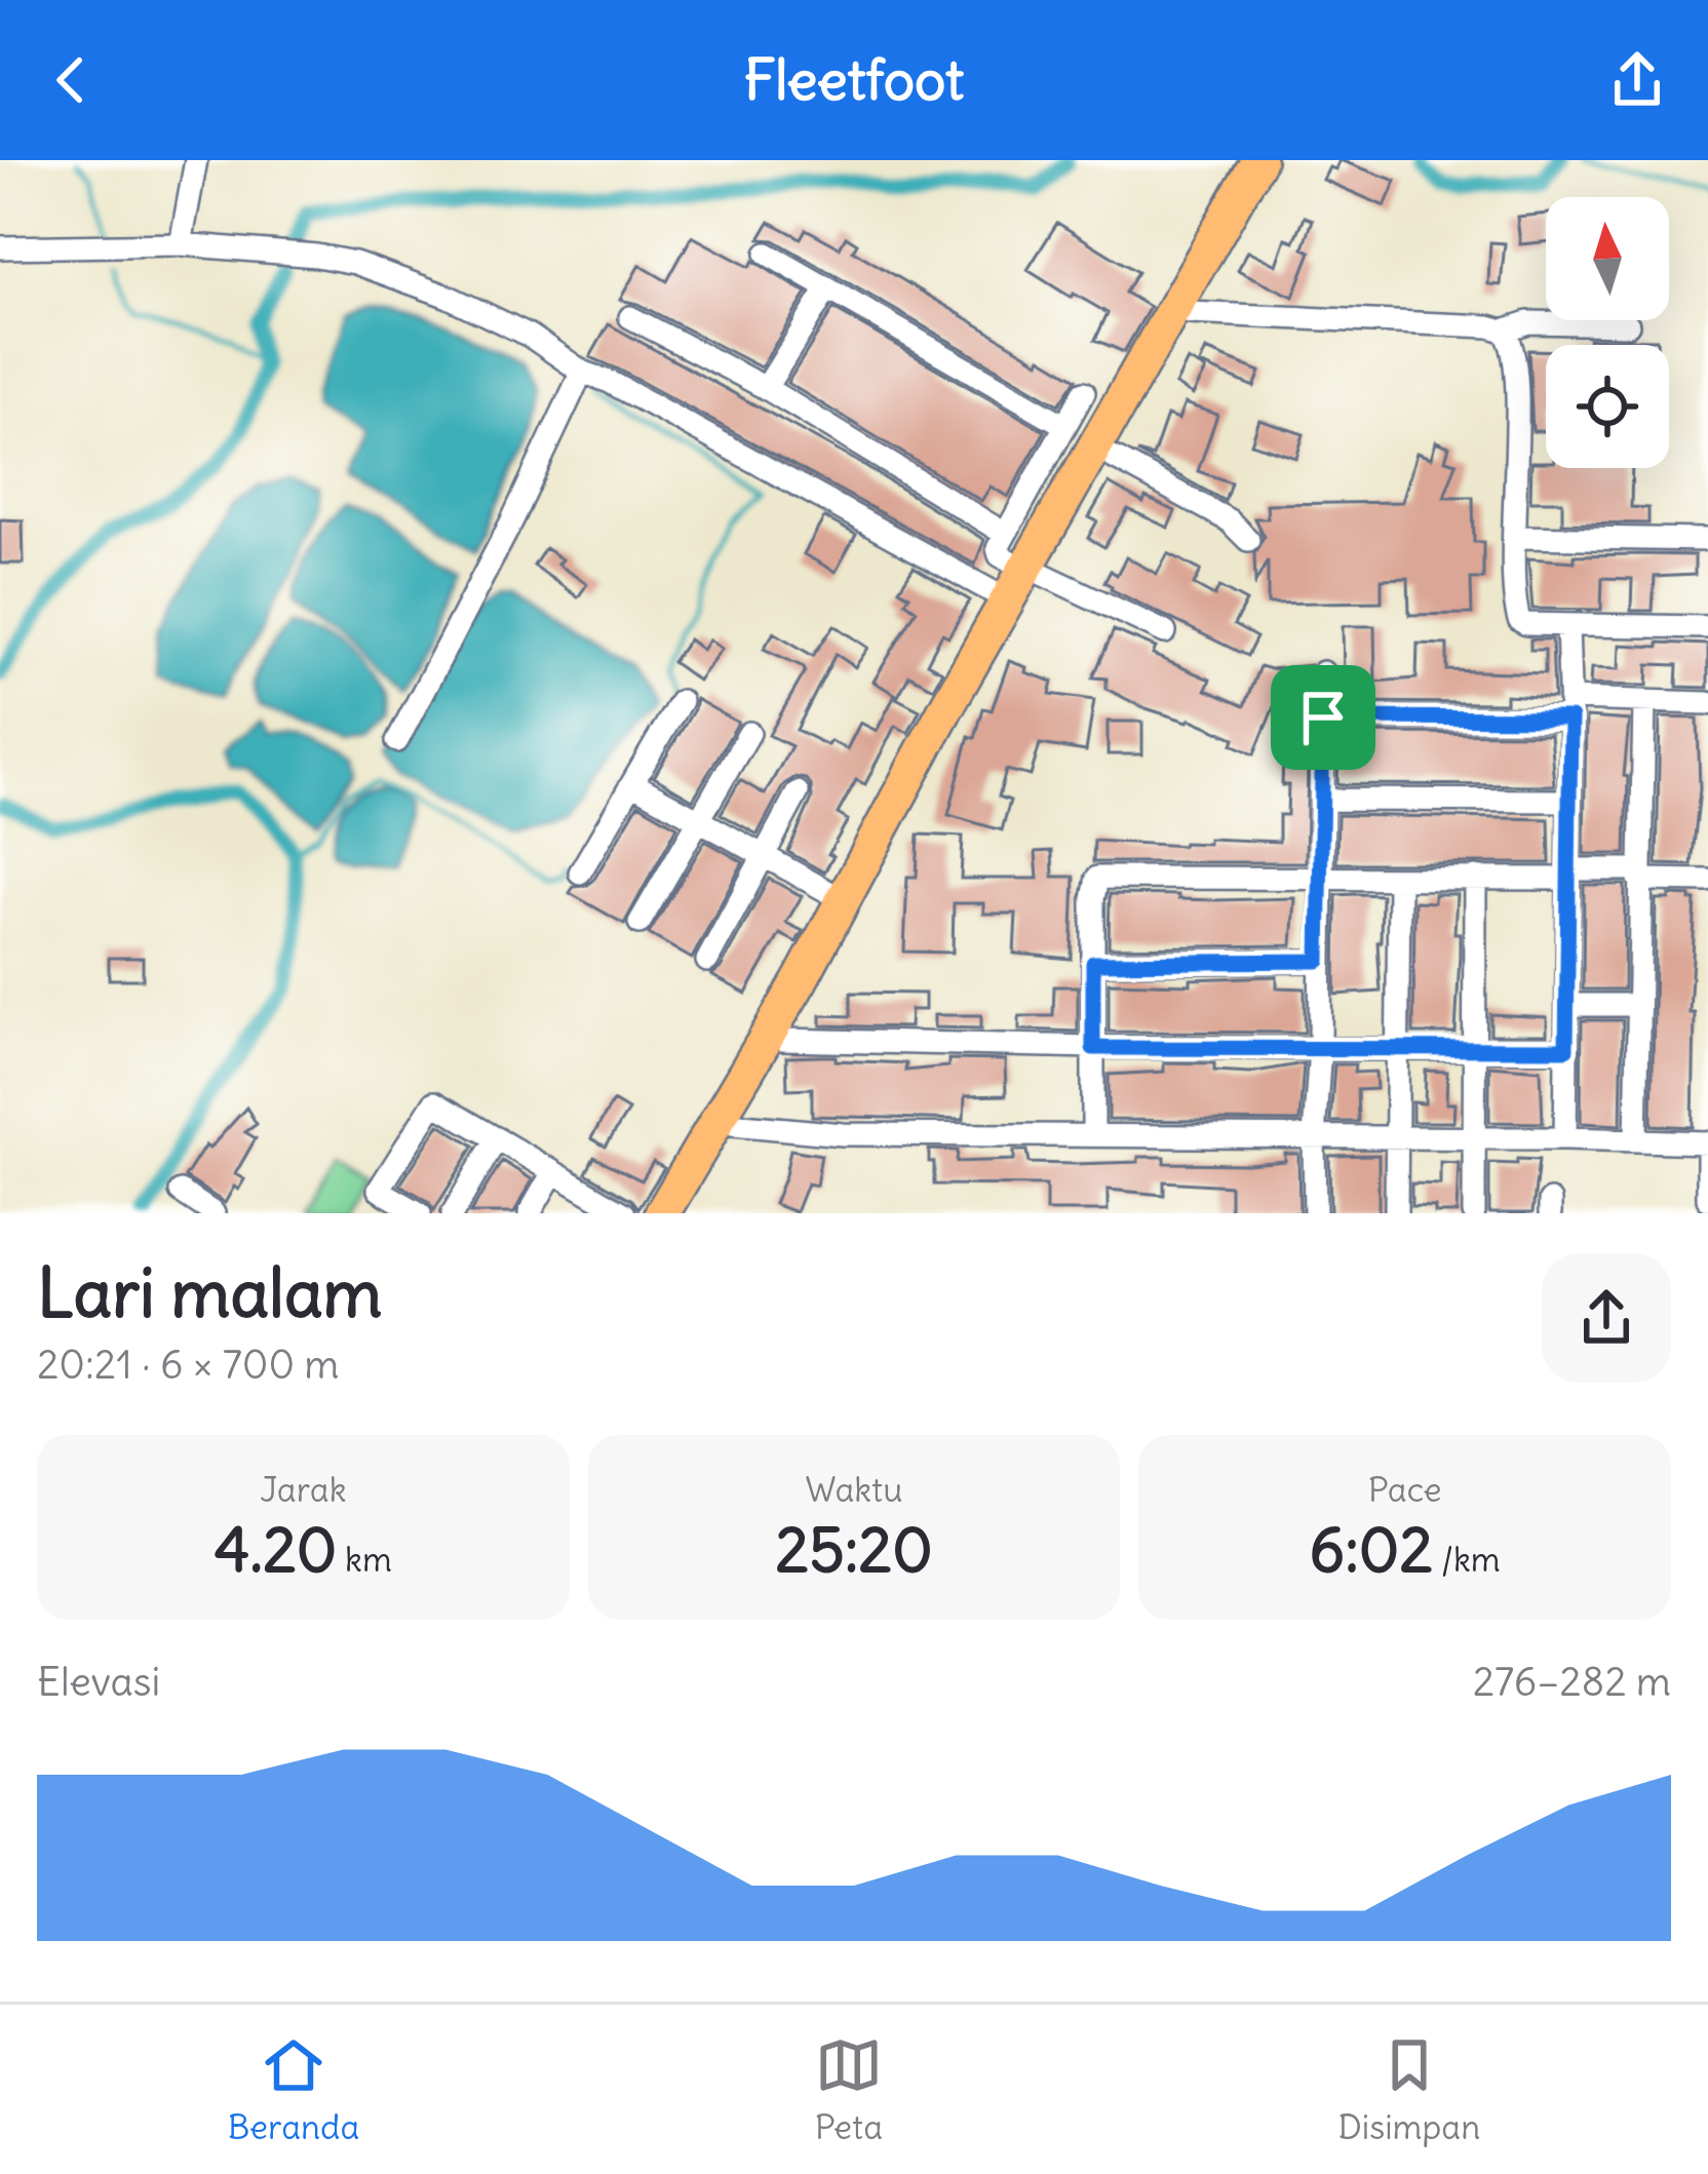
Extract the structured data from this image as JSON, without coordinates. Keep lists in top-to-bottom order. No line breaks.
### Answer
{"north":"top","page":{"header":"Fleetfoot","heading":["Lari malam","20:21 · 6 × 700 m"],"stats":[["Jarak","4.20 km"],["Waktu","25:20"],["Pace","6:02 /km"]],"chart":["Elevasi","276–282 m"],"tabs":["Beranda","Peta","Disimpan"]}}
